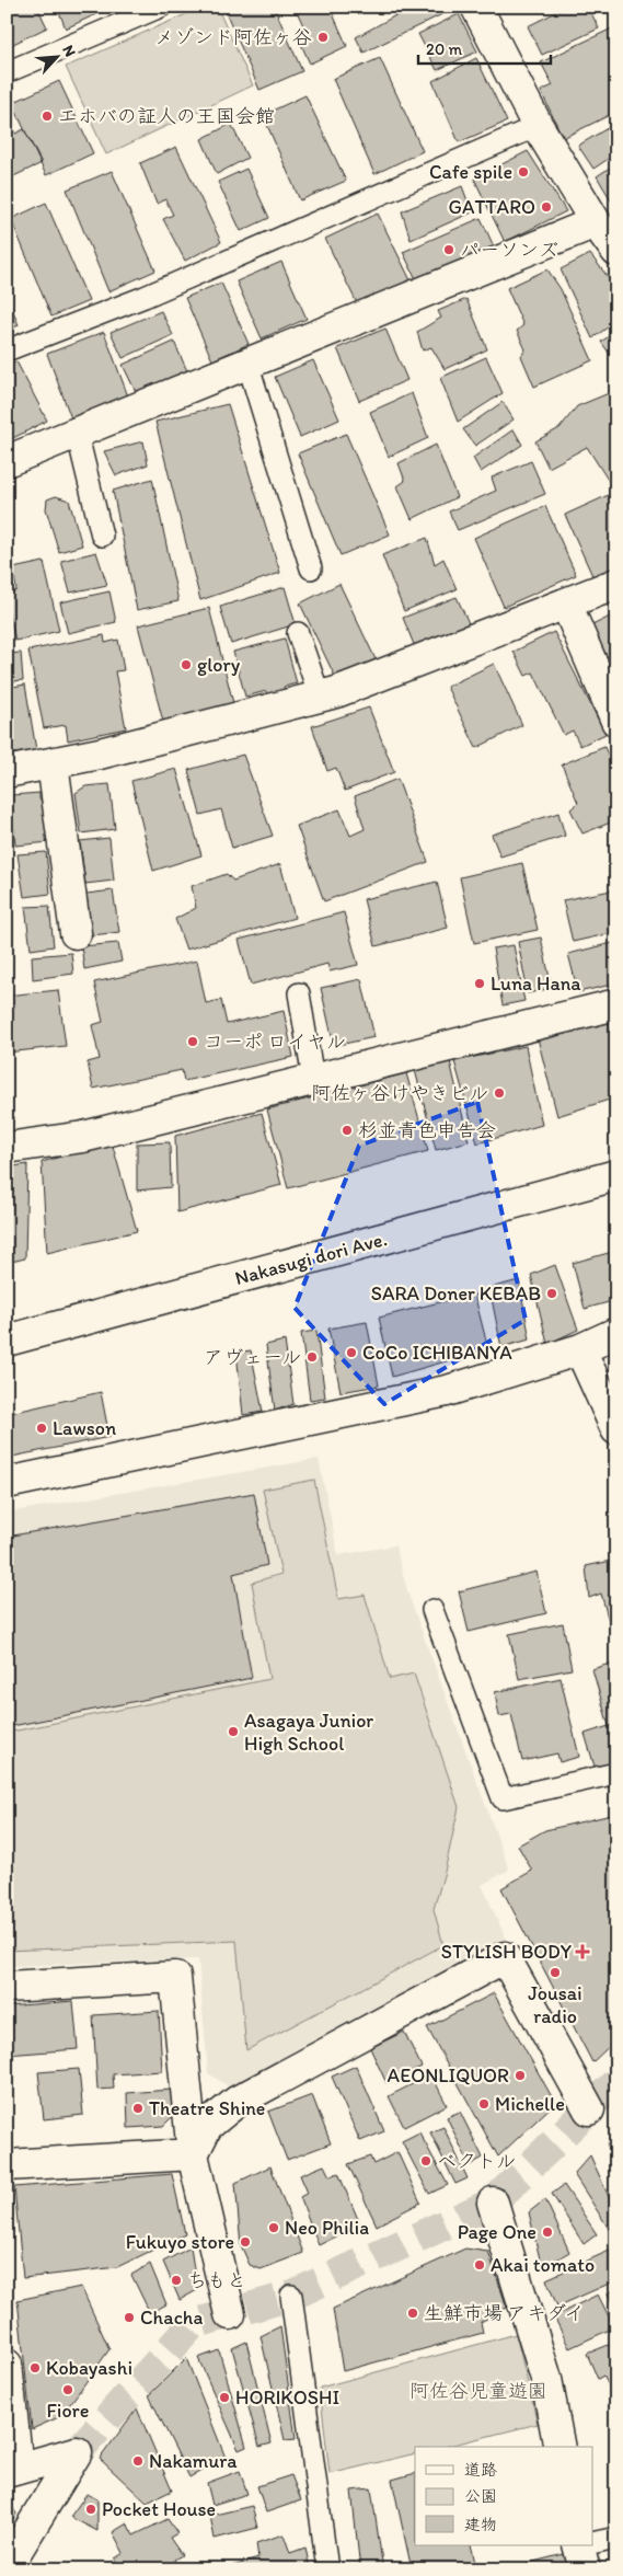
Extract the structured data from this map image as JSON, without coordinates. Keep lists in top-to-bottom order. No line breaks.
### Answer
{"streets":{"street":["Nakasugi dori Ave."]},"parks":["阿佐谷児童遊園"],"places":{"other":["メゾンド阿佐ヶ谷","エホバの証人の王国会館","Cafe spile","GATTARO","パーソンズ","glory","Luna Hana","コーポ ロイヤル","阿佐ヶ谷けやきビル","杉並青色申告会","SARA Doner KEBAB","CoCo ICHIBANYA","アヴェール","Lawson","Asagaya Junior High School","Jousai radio","AEONLIQUOR","Michelle","Theatre Shine","ベクトル","Neo Philia","Page One","Fukuyo store","Akai tomato","ちもと","生鮮市場 アキダイ","Chacha","Kobayashi","Fiore","HORIKOSHI","Nakamura","Pocket House"],"health":["STYLISH BODY"]},"legend":["道路","公園","建物"],"scale_bar":"20 m","north":"top right"}
